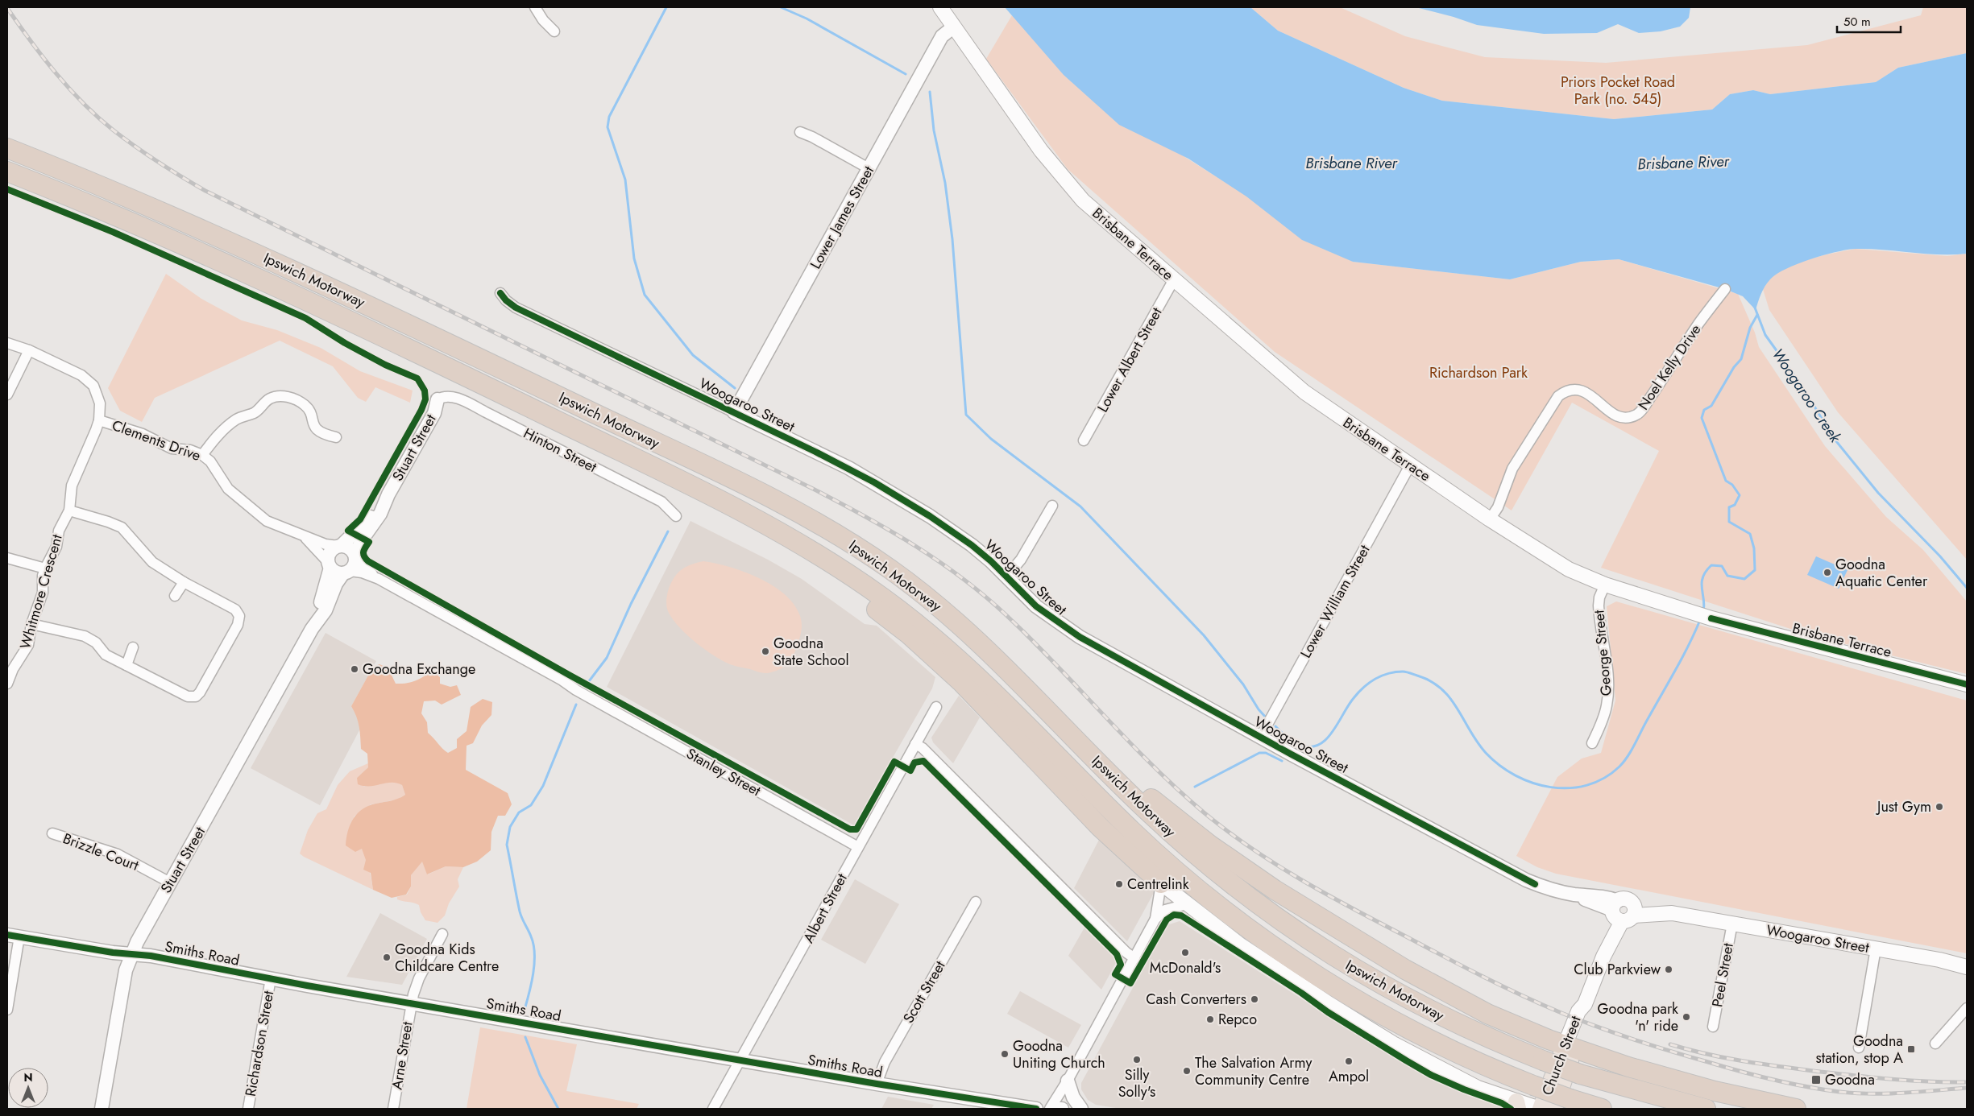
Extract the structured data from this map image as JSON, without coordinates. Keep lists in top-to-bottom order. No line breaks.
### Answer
{"streets":{"highway":["Ipswich Motorway"],"main road":["Brisbane Terrace","Woogaroo Street","Church Street"],"street":["Lower James Street","Lower Albert Street","Noel Kelly Drive","Clements Drive","Stuart Street","Hinton Street","Whitmore Crescent","Lower William Street","George Street","Stanley Street","Brizzle Court","Albert Street","Smiths Road","Peel Street","Scott Street","Richardson Street","Arne Street"]},"crossings":[["Lower James Street","Brisbane Terrace"],["Lower James Street","Woogaroo Street"],["Brisbane Terrace","Lower Albert Street"],["Brisbane Terrace","Noel Kelly Drive"],["Brisbane Terrace","Lower William Street"],["Brisbane Terrace","George Street"],["Woogaroo Street","Lower William Street"],["Woogaroo Street","Peel Street"],["Woogaroo Street","Church Street"],["Clements Drive","Stuart Street"],["Clements Drive","Whitmore Crescent"],["Clements Drive","Stanley Street"],["Stuart Street","Hinton Street"],["Stuart Street","Stanley Street"],["Stuart Street","Brizzle Court"],["Stuart Street","Smiths Road"],["Stanley Street","Albert Street"],["Albert Street","Smiths Road"],["Smiths Road","Scott Street"],["Smiths Road","Richardson Street"],["Smiths Road","Arne Street"]],"water":["Brisbane River","Woogaroo Creek"],"parks":["Priors Pocket Road Park (no. 545)","Richardson Park"],"places":{"other":["Goodna Aquatic Center","Goodna State School","Goodna Exchange","Just Gym","Centrelink","McDonald's","Goodna Kids Childcare Centre","Club Parkview","Cash Converters","Goodna park 'n' ride","Repco","Goodna Uniting Church","Silly Solly's","Ampol","The Salvation Army Community Centre"],"transit":["Goodna station, stop A","Goodna"]},"scale_bar":"50 m","north":"top"}
